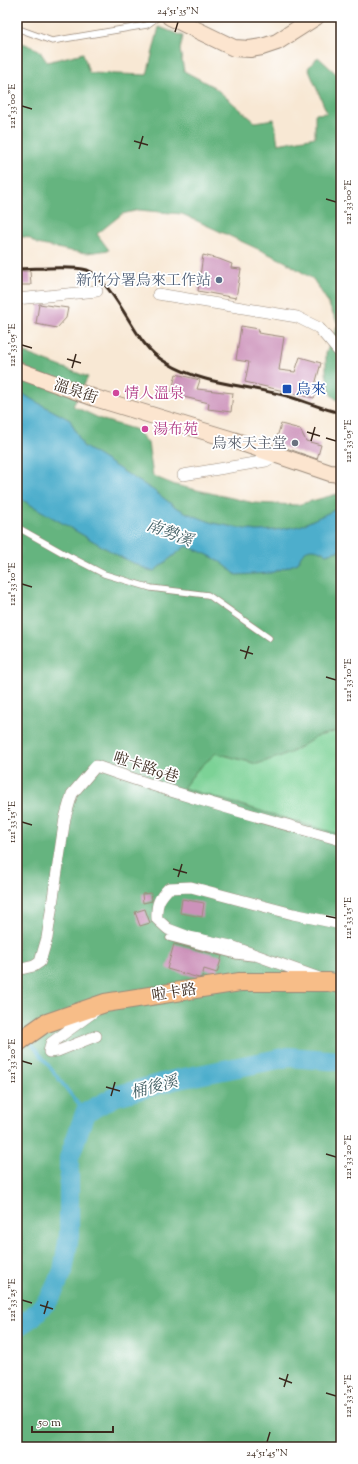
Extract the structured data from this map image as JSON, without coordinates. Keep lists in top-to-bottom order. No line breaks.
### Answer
{"streets":{"main road":["啦卡路"],"street":["溫泉街","啦卡路9巷"]},"water":["南勢溪","桶後溪"],"places":{"other":["新竹分署烏來工作站","情人溫泉","湯布苑","烏來天主堂"],"transit":["烏來"]},"scale_bar":"50 m","coordinates":["24°51'35\"N","121°33'00\"E","121°33'05\"E","121°33'10\"E","121°33'15\"E","121°33'20\"E","121°33'25\"E","24°51'45\"N"]}
